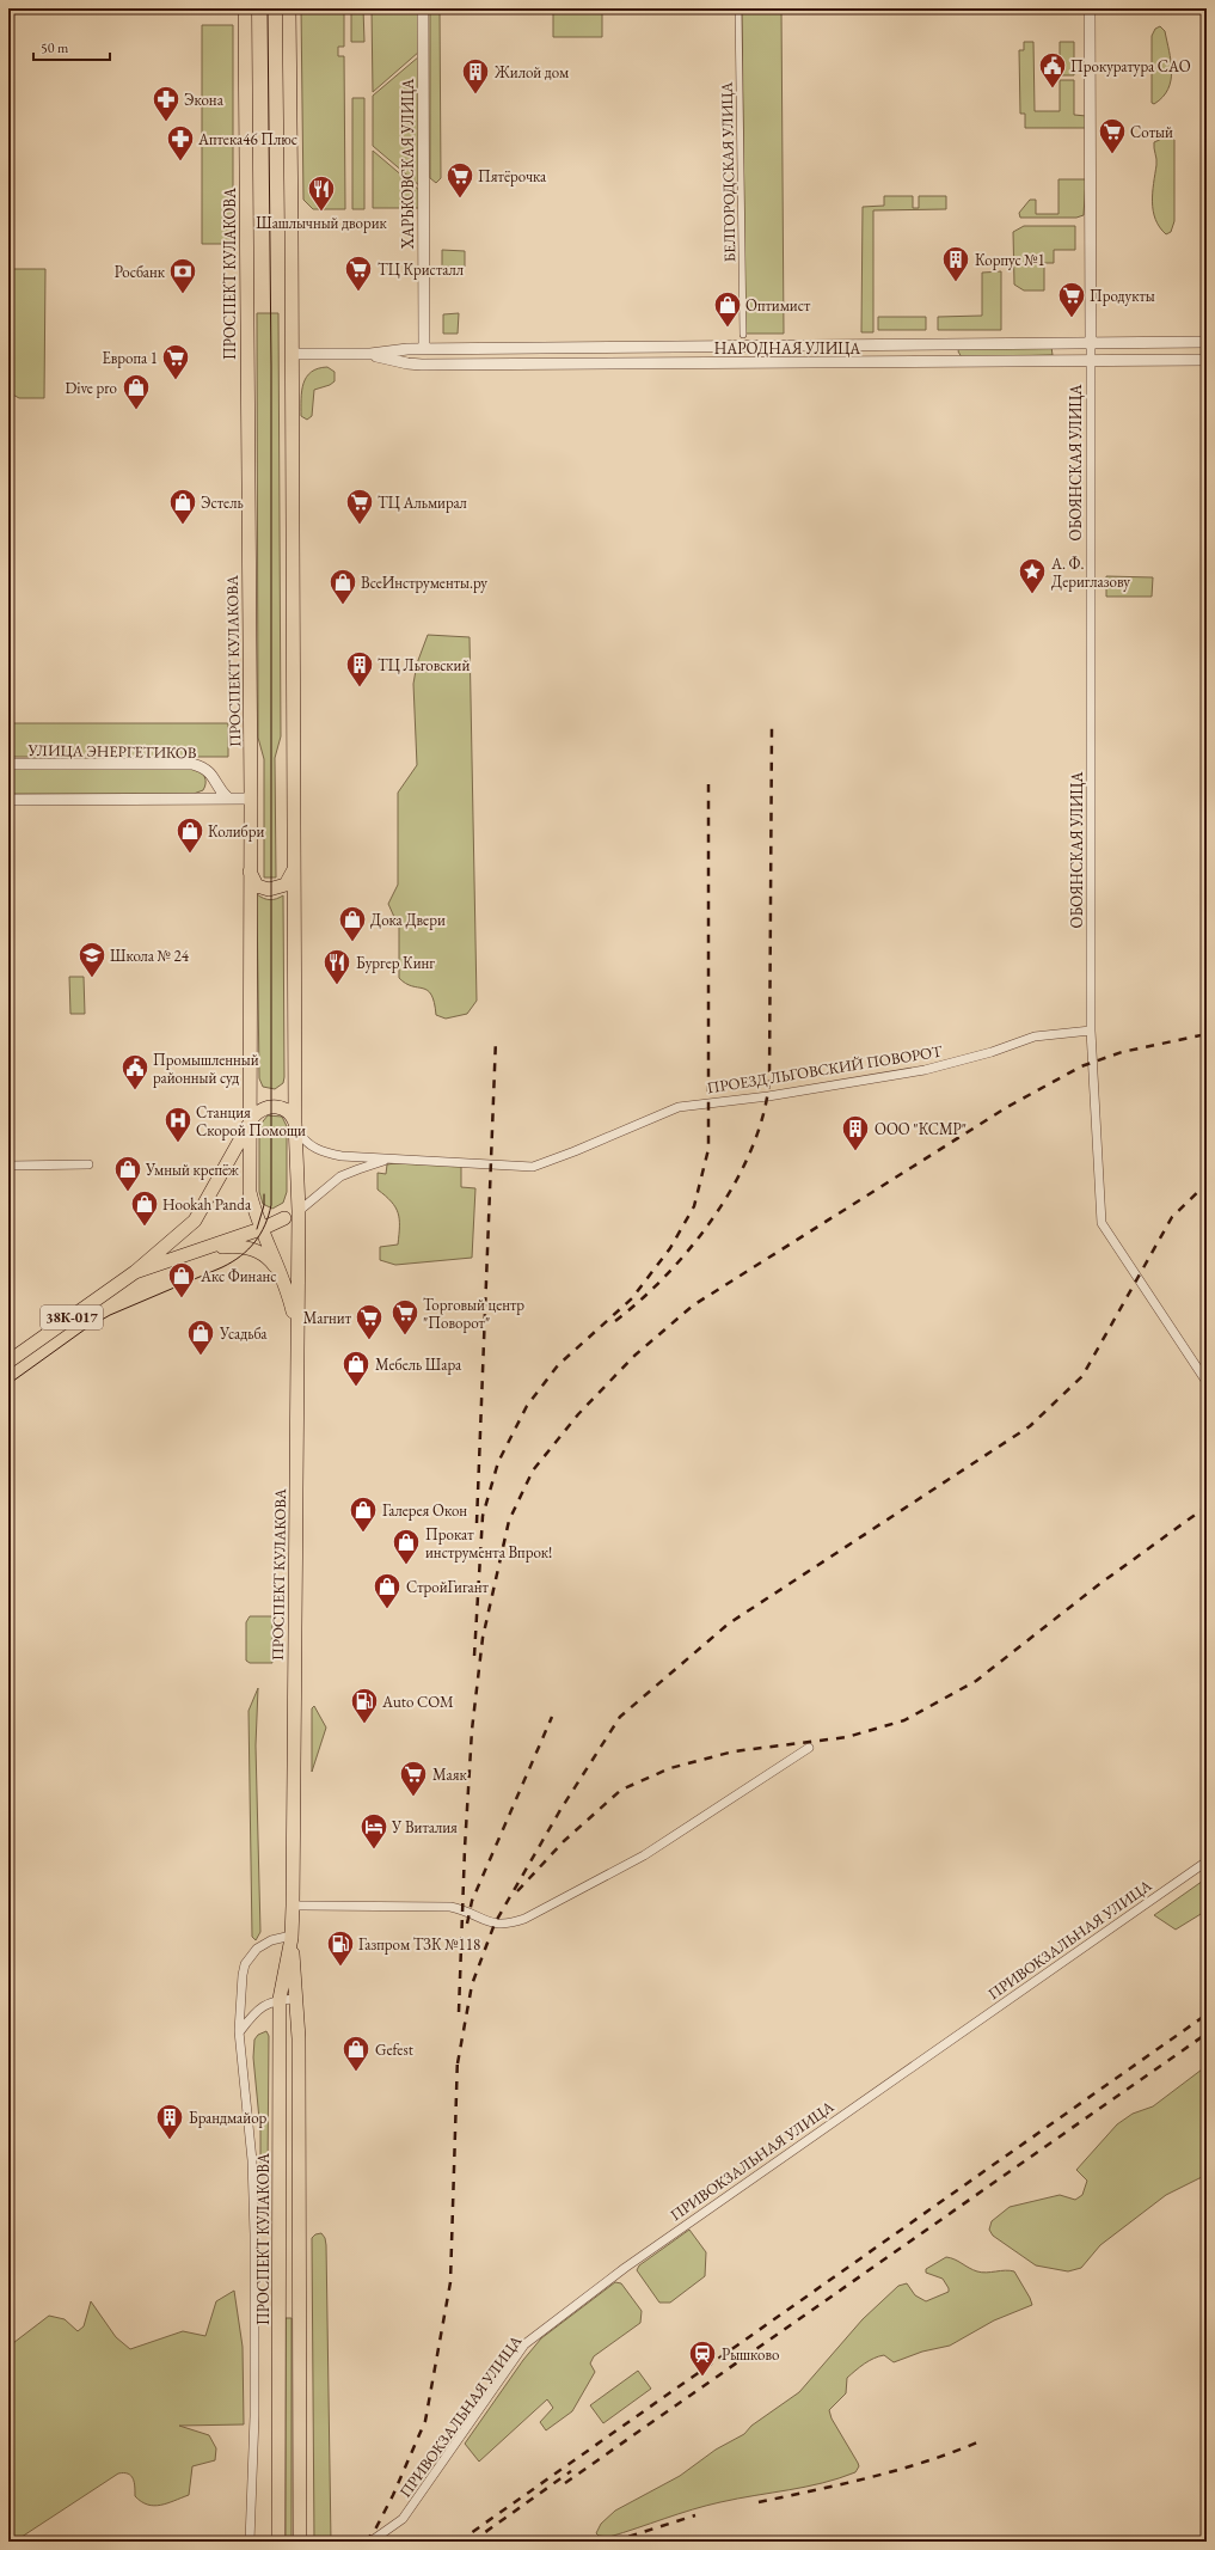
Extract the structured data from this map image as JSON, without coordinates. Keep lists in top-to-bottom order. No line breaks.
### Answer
{"streets":{"main road":["ПРОСПЕКТ КУЛАКОВА","38К-017"],"street":["ХАРЬКОВСКАЯ УЛИЦА","БЕЛГОРОДСКАЯ УЛИЦА","НАРОДНАЯ УЛИЦА","ОБОЯНСКАЯ УЛИЦА","УЛИЦА ЭНЕРГЕТИКОВ","ПРОЕЗД ЛЬГОВСКИЙ ПОВОРОТ","ПРИВОКЗАЛЬНАЯ УЛИЦА"]},"crossings":[["ХАРЬКОВСКАЯ УЛИЦА","НАРОДНАЯ УЛИЦА"],["ПРОСПЕКТ КУЛАКОВА","ПРОЕЗД ЛЬГОВСКИЙ ПОВОРОТ"],["ПРОСПЕКТ КУЛАКОВА","38К-017"],["НАРОДНАЯ УЛИЦА","ОБОЯНСКАЯ УЛИЦА"],["ОБОЯНСКАЯ УЛИЦА","ПРОЕЗД ЛЬГОВСКИЙ ПОВОРОТ"]],"places":{"public building":["Прокуратура САО","Промышленный районный суд"],"building":["Жилой дом","Корпус №1","ТЦ Льговский","ООО \"КСМР\"","Брандмайор"],"pharmacy":["Экона","Аптека46 Плюс"],"supermarket":["Сотый","Пятёрочка","ТЦ Кристалл","Продукты","Европа 1","ТЦ Альмирал","Торговый центр \"Поворот\"","Магнит","Маяк"],"restaurant":["Шашлычный дворик","Бургер Кинг"],"bank":["Росбанк"],"shop":["Оптимист","Dive pro","Эстель","ВсеИнструменты.ру","Колибри","Дока Двери","Умный крепёж","Hookah Panda","Акс Финанс","Усадьба","Мебель Шара","Галерея Окон","Прокат инструмента Впрок!","СтройГигант","Gefest"],"place":["А. Ф. Дериглазову"],"school or university":["Школа № 24"],"hospital":["Станция Скорой Помощи"],"fuel station":["Auto COM","Газпром ТЗК №118"],"hotel":["У Виталия"],"station":["Рышково"]},"scale_bar":"50 m"}
